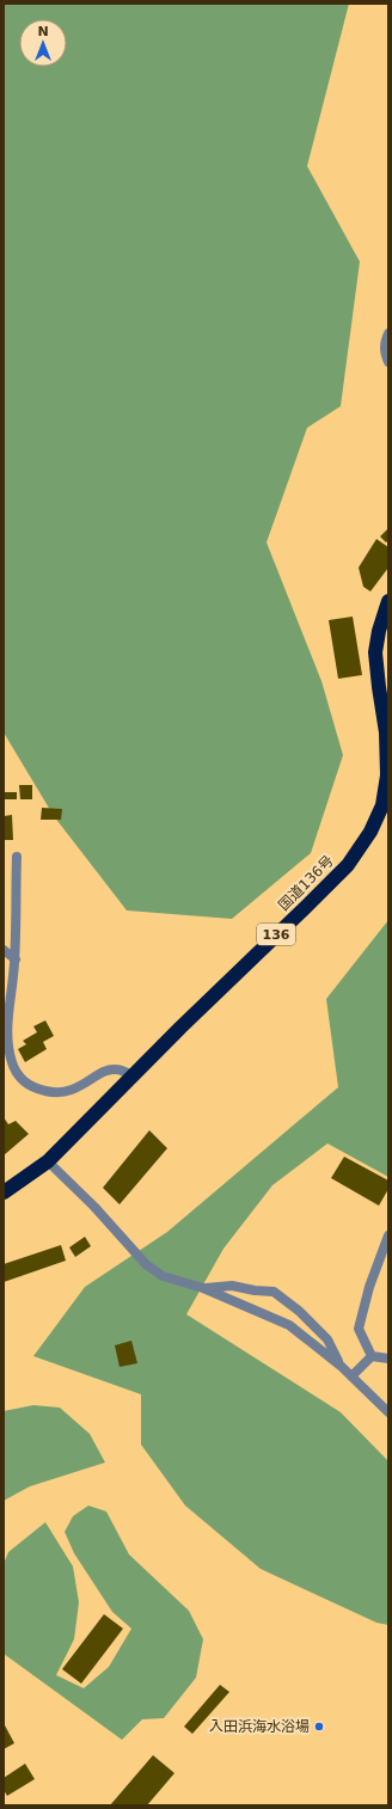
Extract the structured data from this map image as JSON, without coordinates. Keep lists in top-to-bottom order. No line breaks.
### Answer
{"streets":{"highway":["国道136号","136"]},"places":["入田浜海水浴場"],"north":"top"}
